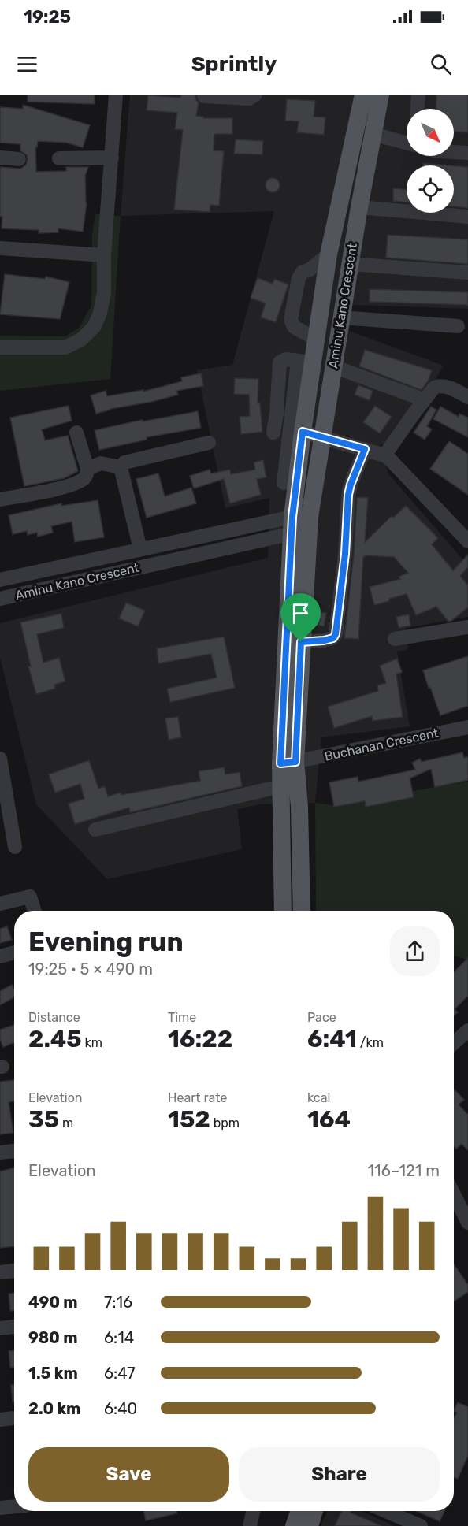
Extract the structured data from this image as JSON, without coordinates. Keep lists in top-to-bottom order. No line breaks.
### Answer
{"streets":{"main road":["Aminu Kano Crescent"],"street":["Buchanan Crescent"]},"crossings":[["Aminu Kano Crescent","Buchanan Crescent"]],"north":"bottom right","page":{"status":"19:25","header":"Sprintly","heading":["Evening run","19:25 · 5 × 490 m"],"stats":[["Distance","2.45 km"],["Time","16:22"],["Pace","6:41 /km"],["Elevation","35 m"],["Heart rate","152 bpm"],["kcal","164"]],"chart":["Elevation","116–121 m"],"list":[{"name":"490 m","note":"7:16"},{"name":"980 m","note":"6:14"},{"name":"1.5 km","note":"6:47"},{"name":"2.0 km","note":"6:40"}],"buttons":["Save","Share"]}}
